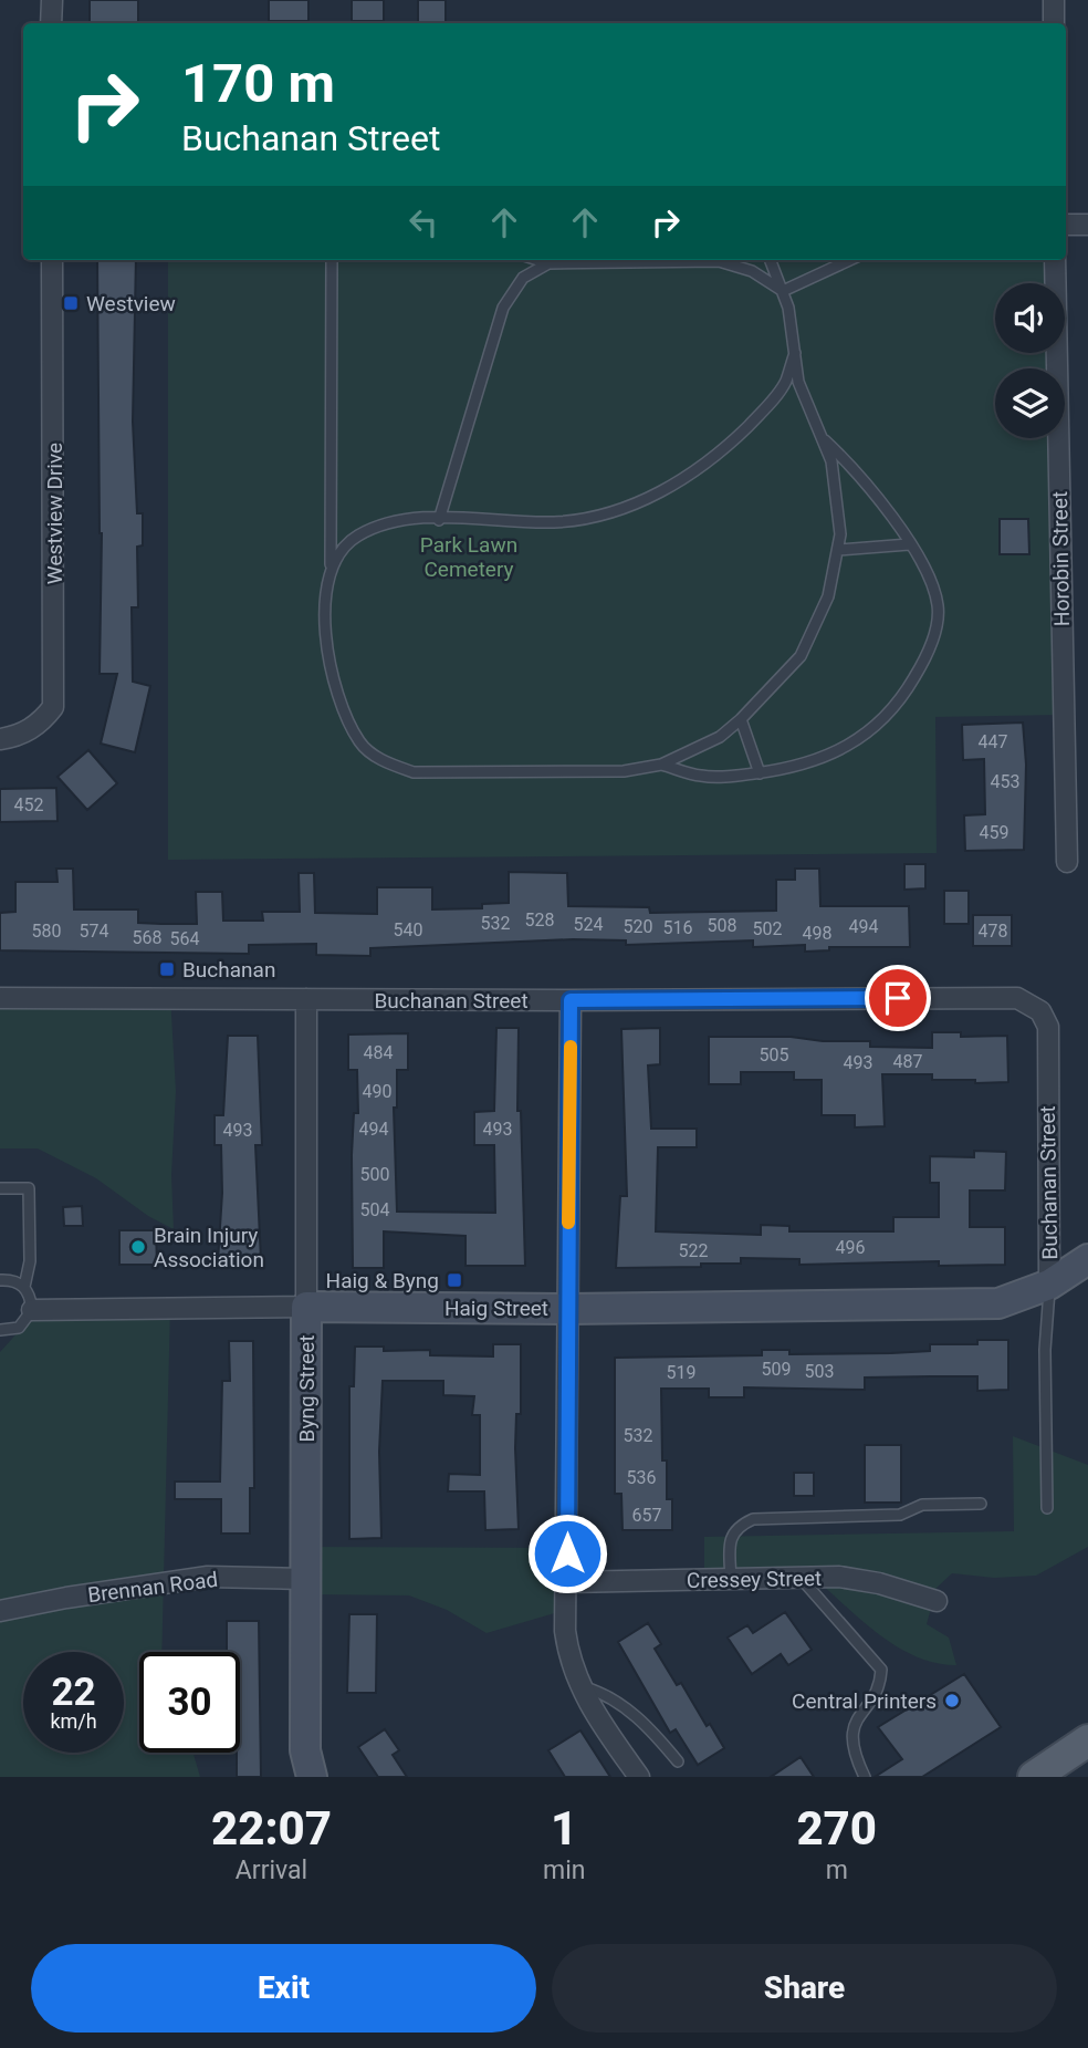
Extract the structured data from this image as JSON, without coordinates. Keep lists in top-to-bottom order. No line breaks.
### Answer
{"streets":{"street":["Westview Drive","Horobin Street","Buchanan Street","Haig Street","Byng Street","Cressey Street","Brennan Road"]},"crossings":[["Buchanan Street","Haig Street"],["Buchanan Street","Byng Street"],["Haig Street","Byng Street"],["Byng Street","Brennan Road"]],"parks":["Park Lawn Cemetery"],"places":{"transit":["Westview","Buchanan","Haig & Byng"],"other":["Brain Injury Association","Central Printers"]},"house_numbers":["447","453","452","459","528","532","524","508","520","494","516","502","540","580","574","478","498","568","564","484","505","487","493","490","494","493","493","500","504","496","522","509","503","519","532","536","657"],"page":{"turn":["170 m","Buchanan Street"],"speed":"22 km/h","limit":"30","eta":["22:07","Arrival","1","min","270","m"],"buttons":["Exit","Share"]}}
